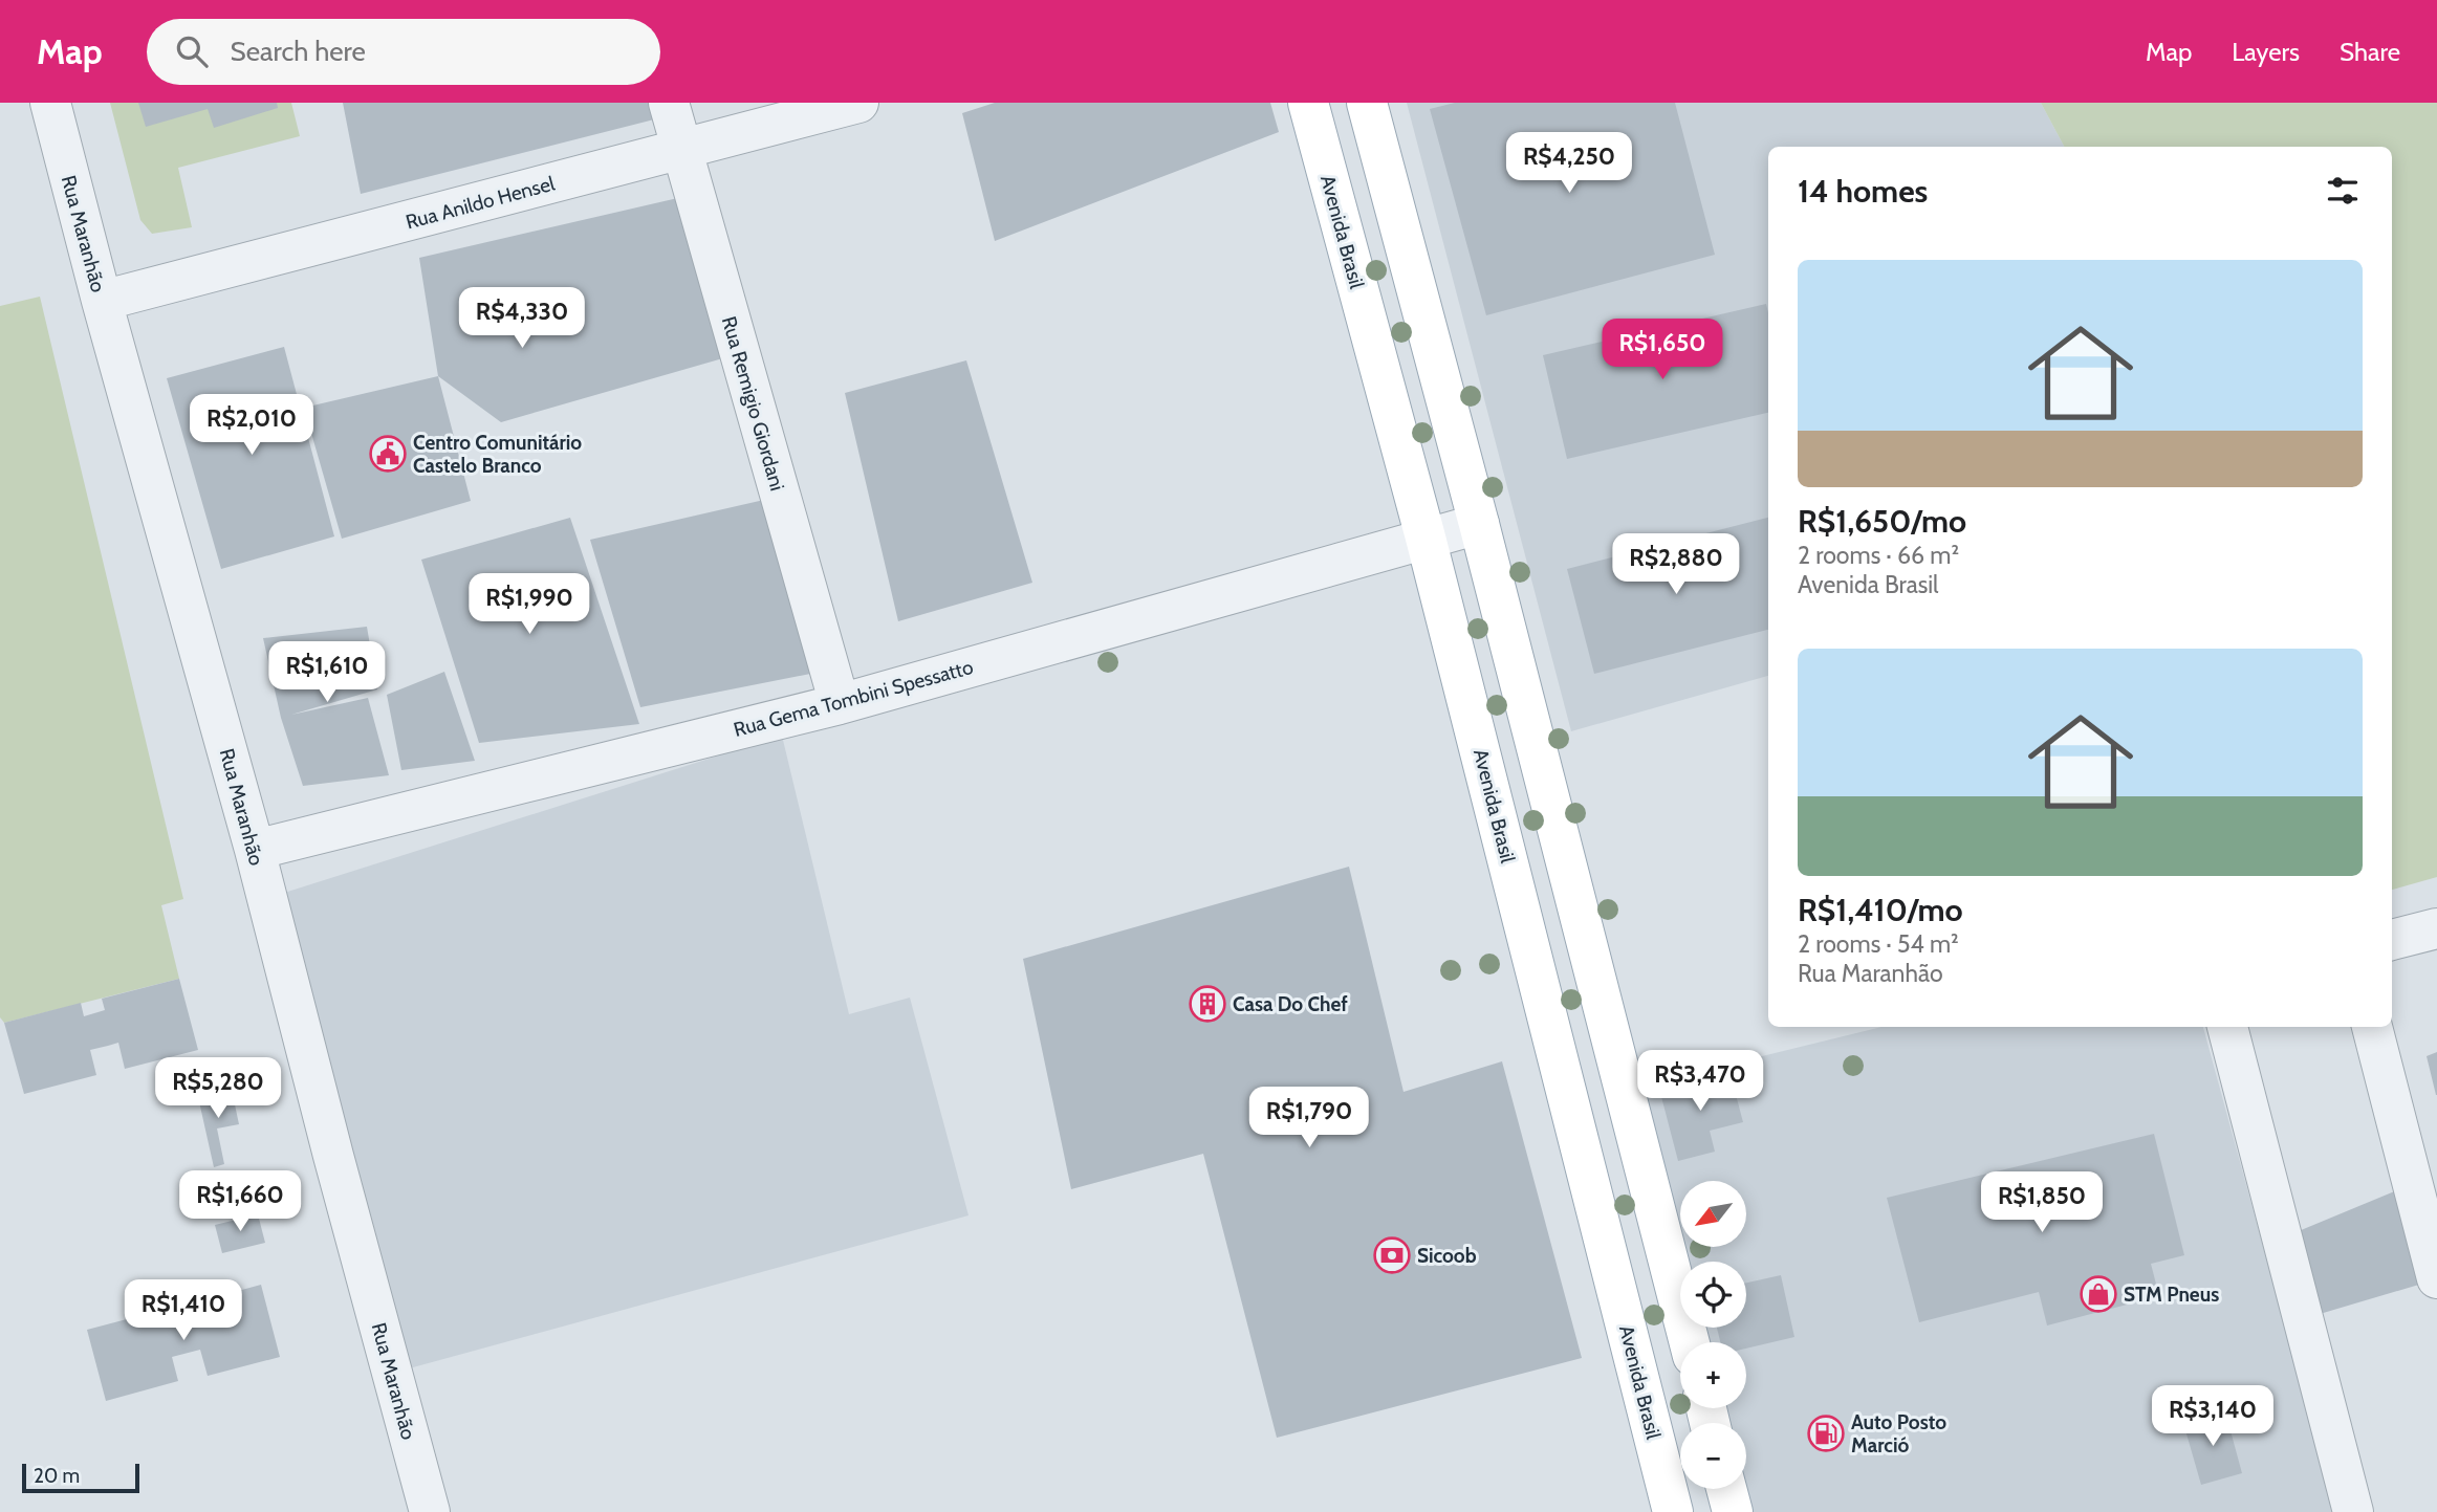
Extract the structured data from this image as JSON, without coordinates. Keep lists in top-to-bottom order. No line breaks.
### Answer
{"streets":{"main road":["Avenida Brasil"],"street":["Rua Anildo Hensel","Rua Maranhão","Rua Remigio Giordani","Rua Gema Tombini Spessatto"]},"crossings":[["Rua Anildo Hensel","Rua Maranhão"],["Rua Anildo Hensel","Rua Remigio Giordani"],["Avenida Brasil","Rua Gema Tombini Spessatto"],["Rua Maranhão","Rua Gema Tombini Spessatto"],["Rua Remigio Giordani","Rua Gema Tombini Spessatto"]],"places":{"public building":["Centro Comunitário Castelo Branco"],"building":["Casa Do Chef"],"bank":["Sicoob"],"shop":["STM Pneus"],"fuel station":["Auto Posto Marció"]},"scale_bar":"20 m","north":"bottom left","page":{"header":"Map","search":"Search here","nav":["Map","Layers","Share"],"price":["R$4,250","R$4,330","R$1,650","R$2,010","R$2,880","R$1,990","R$1,610","R$3,470","R$5,280","R$1,790","R$1,660","R$1,850","R$1,410","R$3,140"],"heading":"14 homes","list":[{"name":"R$1,650/mo","note":"2 rooms · 66 m² · Avenida Brasil"},{"name":"R$1,410/mo","note":"2 rooms · 54 m² · Rua Maranhão"}],"map_buttons":["+","−"],"scale":"20 m"}}
